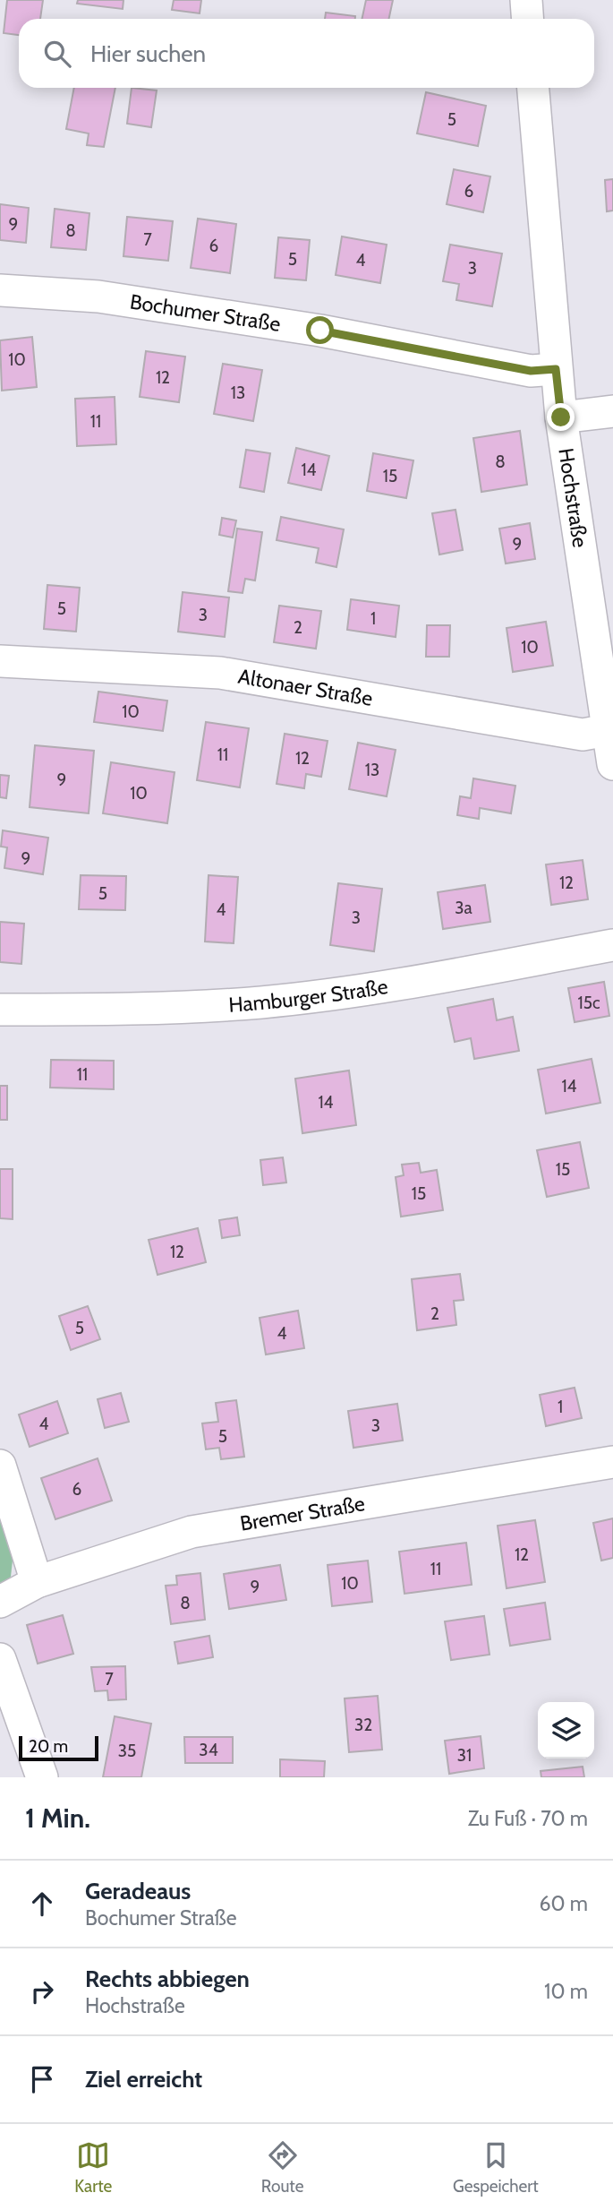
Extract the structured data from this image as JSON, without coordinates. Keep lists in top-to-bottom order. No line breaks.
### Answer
{"streets":{"street":["Bochumer Straße","Hochstraße","Altonaer Straße","Hamburger Straße","Bremer Straße"]},"crossings":[["Bochumer Straße","Hochstraße"],["Hochstraße","Altonaer Straße"]],"house_numbers":["5","6","9","8","7","6","5","4","3","10","12","13","11","8","14","15","9","5","3","1","2","10","10","11","12","13","9","10","9","12","5","3a","4","3","15c","11","14","14","15","15","12","2","5","4","1","4","3","5","6","12","11","10","9","8","7","32","34","35","31"],"scale_bar":"20 m","page":{"search":"Hier suchen","scale":"20 m","heading":["1 Min.","Zu Fuß · 70 m"],"list":[["Geradeaus","Bochumer Straße","60 m"],["Rechts abbiegen","Hochstraße","10 m"],"Ziel erreicht"],"nav":["Karte","Route","Gespeichert"]}}
